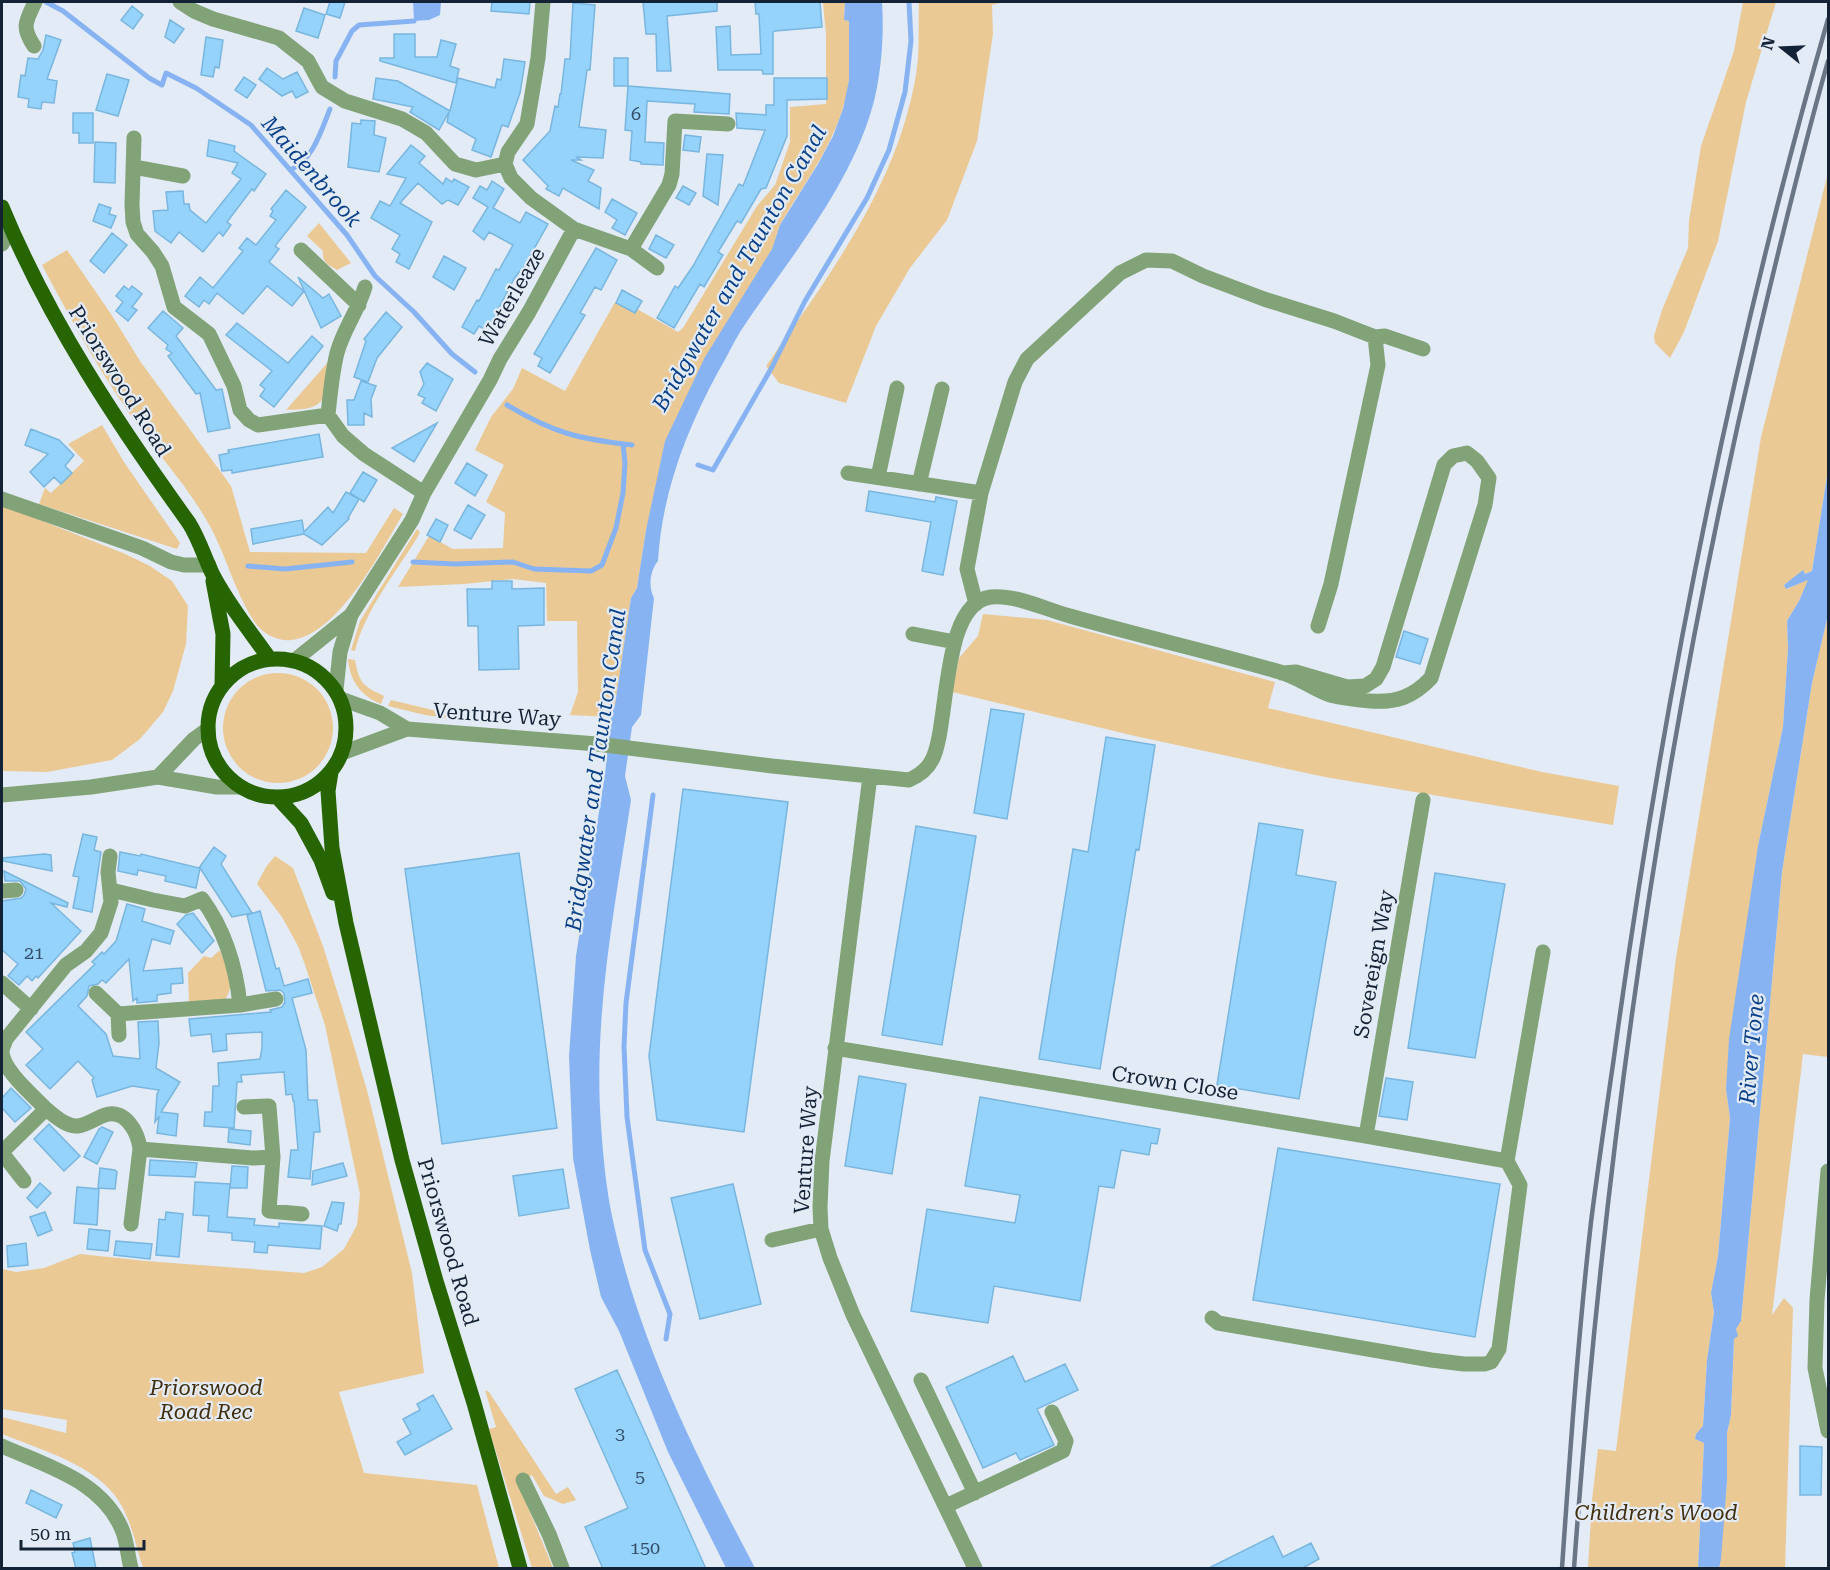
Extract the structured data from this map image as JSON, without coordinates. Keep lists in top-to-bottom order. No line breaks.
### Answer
{"streets":{"main road":["Priorswood Road"],"street":["Waterleaze","Venture Way","Sovereign Way","Crown Close"]},"crossings":[["Waterleaze","Priorswood Road"],["Waterleaze","Venture Way"],["Priorswood Road","Venture Way"],["Venture Way","Crown Close"],["Sovereign Way","Crown Close"]],"water":["Maidenbrook","Bridgwater and Taunton Canal","River Tone"],"parks":["Priorswood Road Rec","Children's Wood"],"house_numbers":["6","21","3","5","150"],"scale_bar":"50 m","north":"left"}
